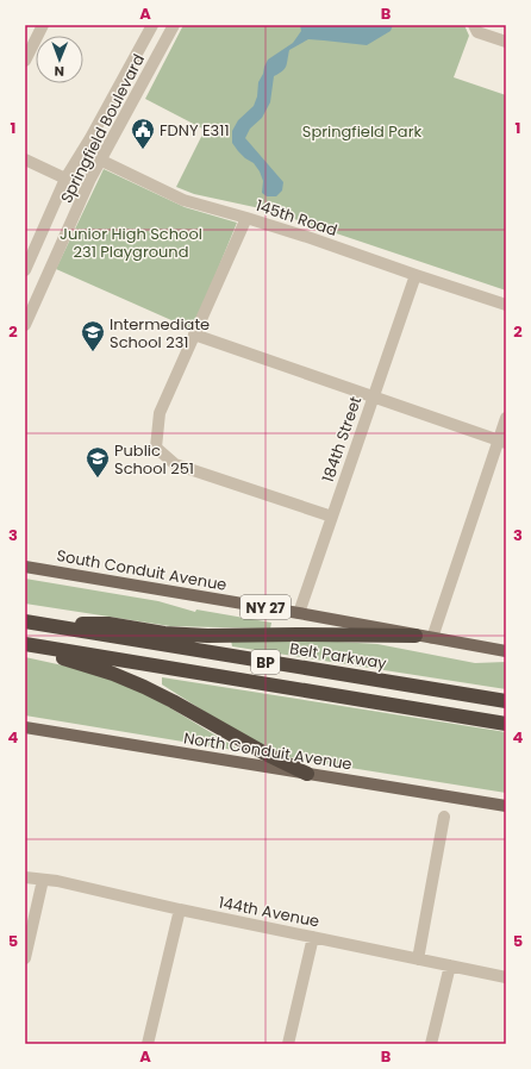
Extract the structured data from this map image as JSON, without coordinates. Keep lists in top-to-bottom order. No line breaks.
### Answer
{"streets":{"highway":["Belt Parkway","BP"],"main road":["South Conduit Avenue","NY 27","North Conduit Avenue"],"street":["Springfield Boulevard","145th Road","184th Street","144th Avenue"]},"crossings":[["Springfield Boulevard","145th Road"],["145th Road","184th Street"],["184th Street","South Conduit Avenue"]],"parks":["Springfield Park","Junior High School 231 Playground"],"places":{"public building":["FDNY E311"],"school or university":["Intermediate School 231","Public School 251"]},"north":"bottom","grid":{"columns":["A","B"],"rows":["1","2","3","4","5"]}}
